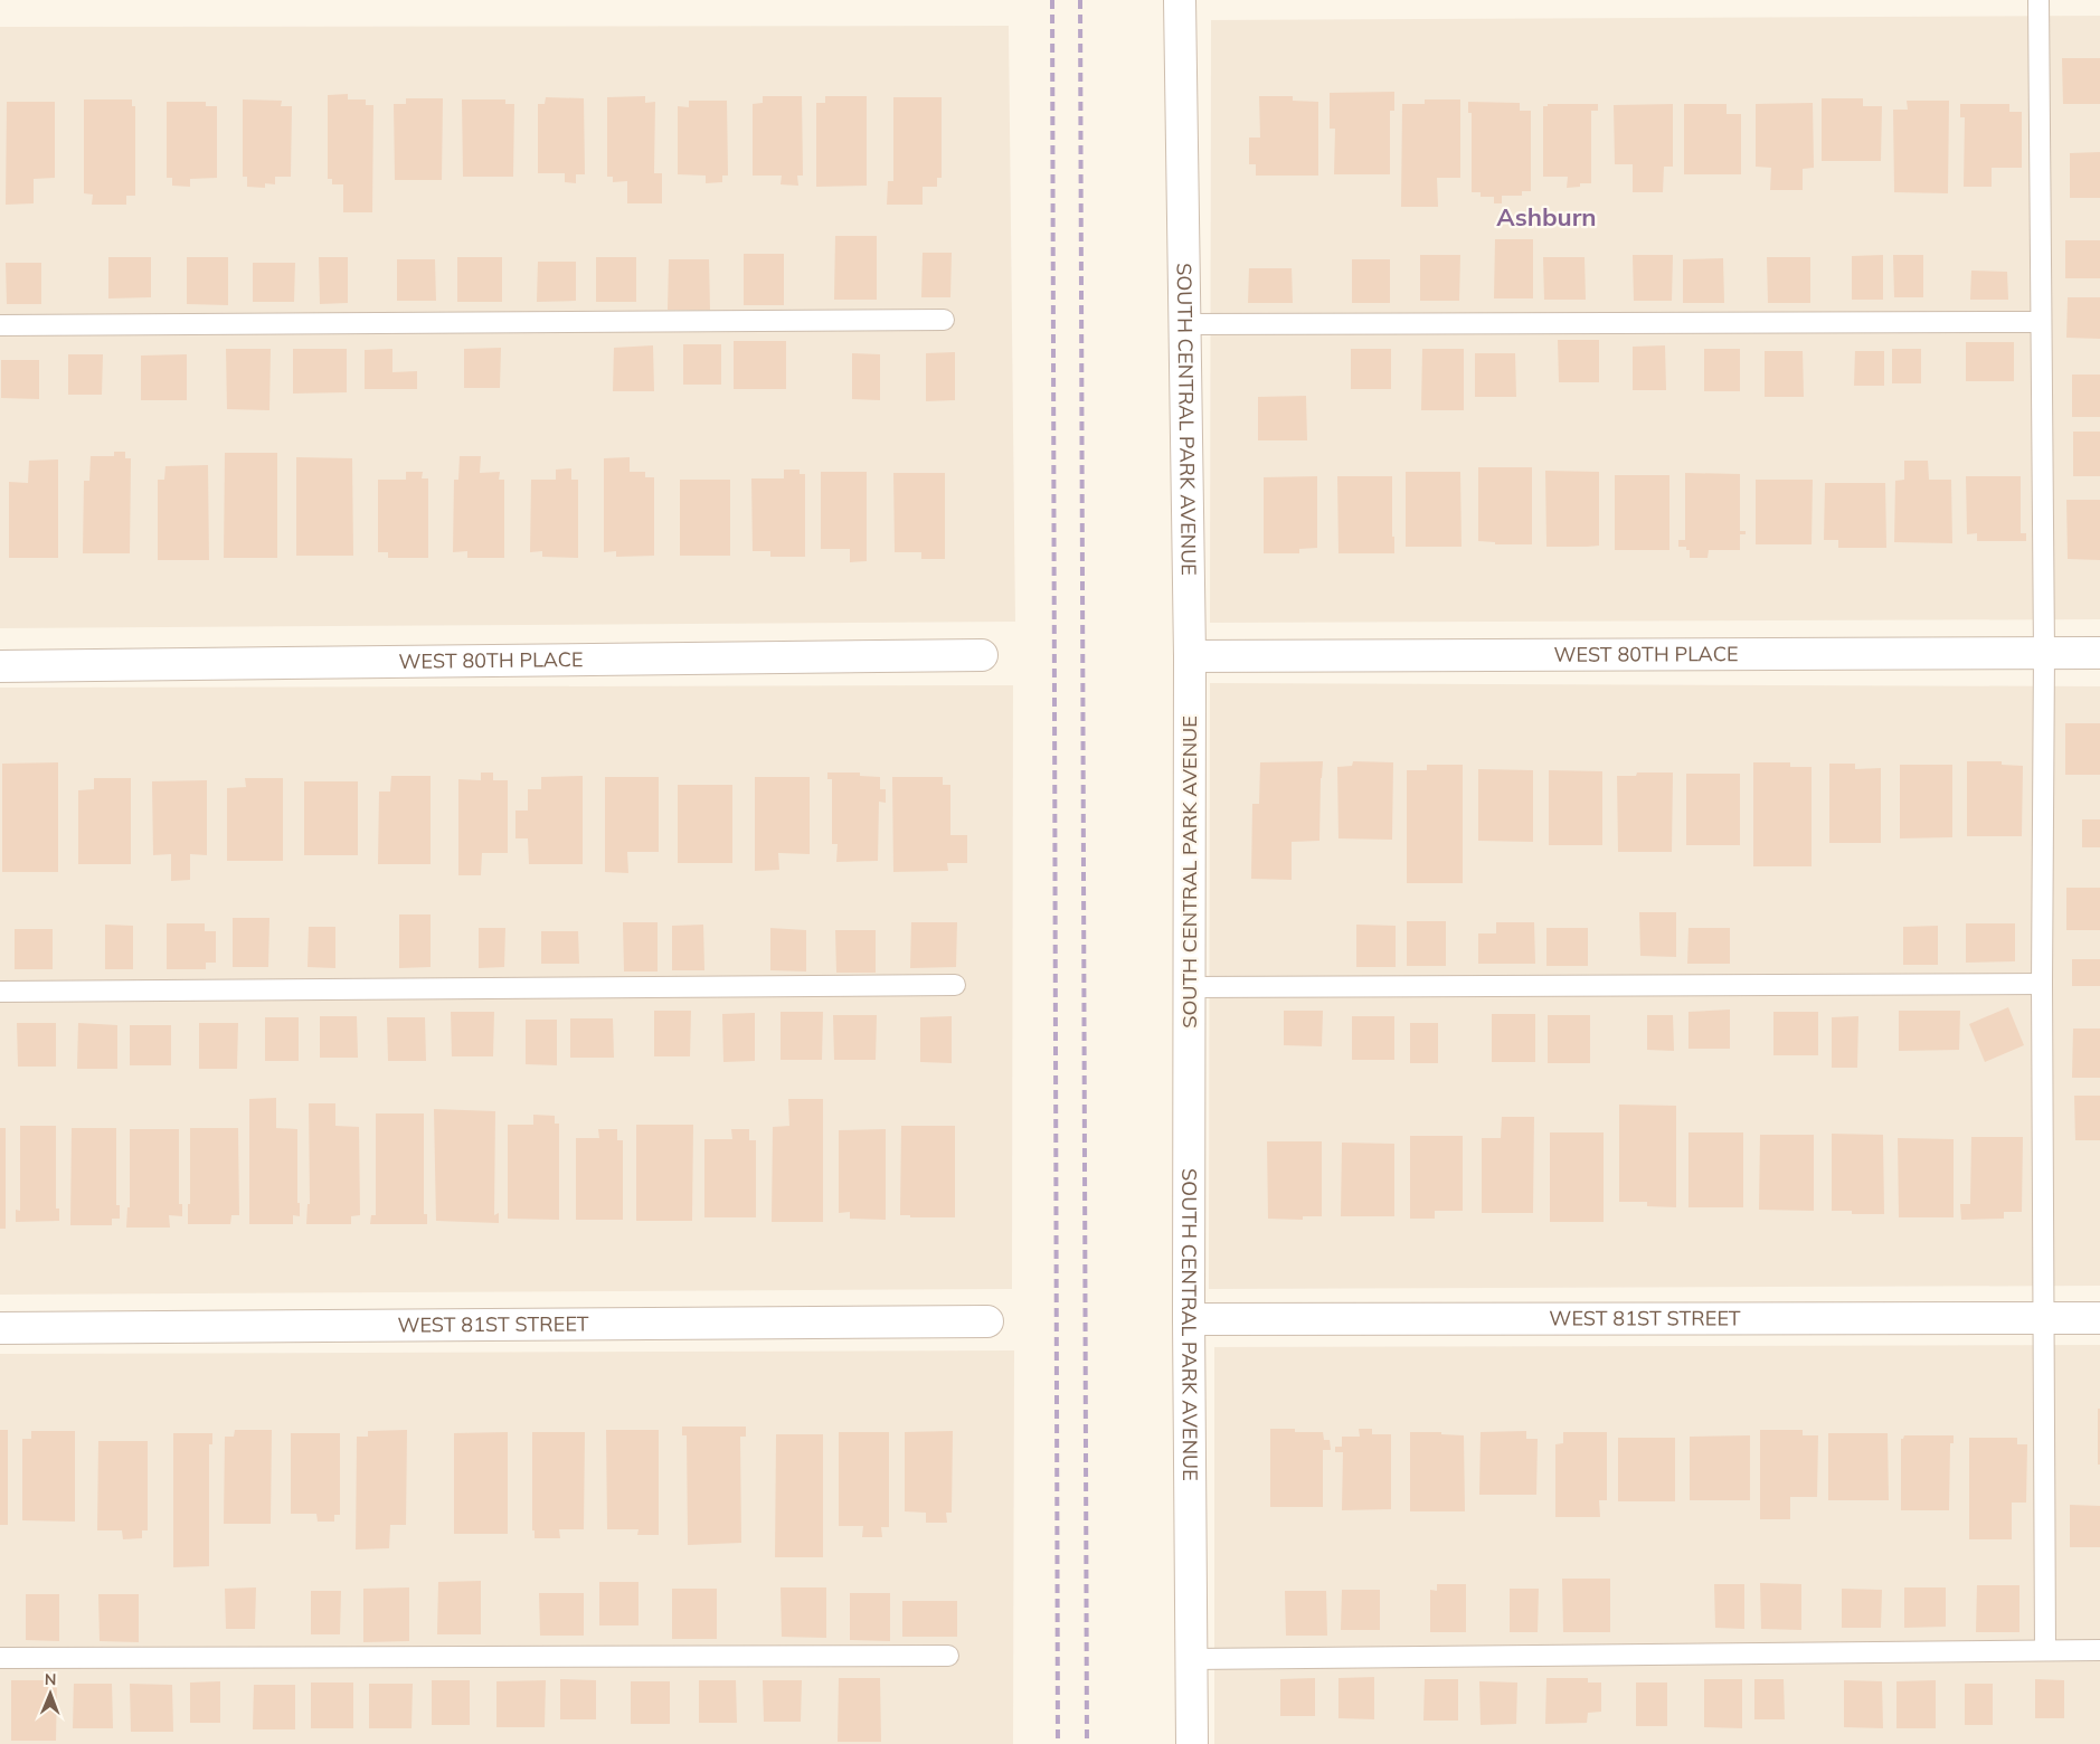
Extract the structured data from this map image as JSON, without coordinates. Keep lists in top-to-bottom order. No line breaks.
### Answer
{"streets":{"street":["SOUTH CENTRAL PARK AVENUE","WEST 80TH PLACE","WEST 81ST STREET"]},"crossings":[["SOUTH CENTRAL PARK AVENUE","WEST 80TH PLACE"],["SOUTH CENTRAL PARK AVENUE","WEST 81ST STREET"]],"districts":["Ashburn"],"north":"top"}
